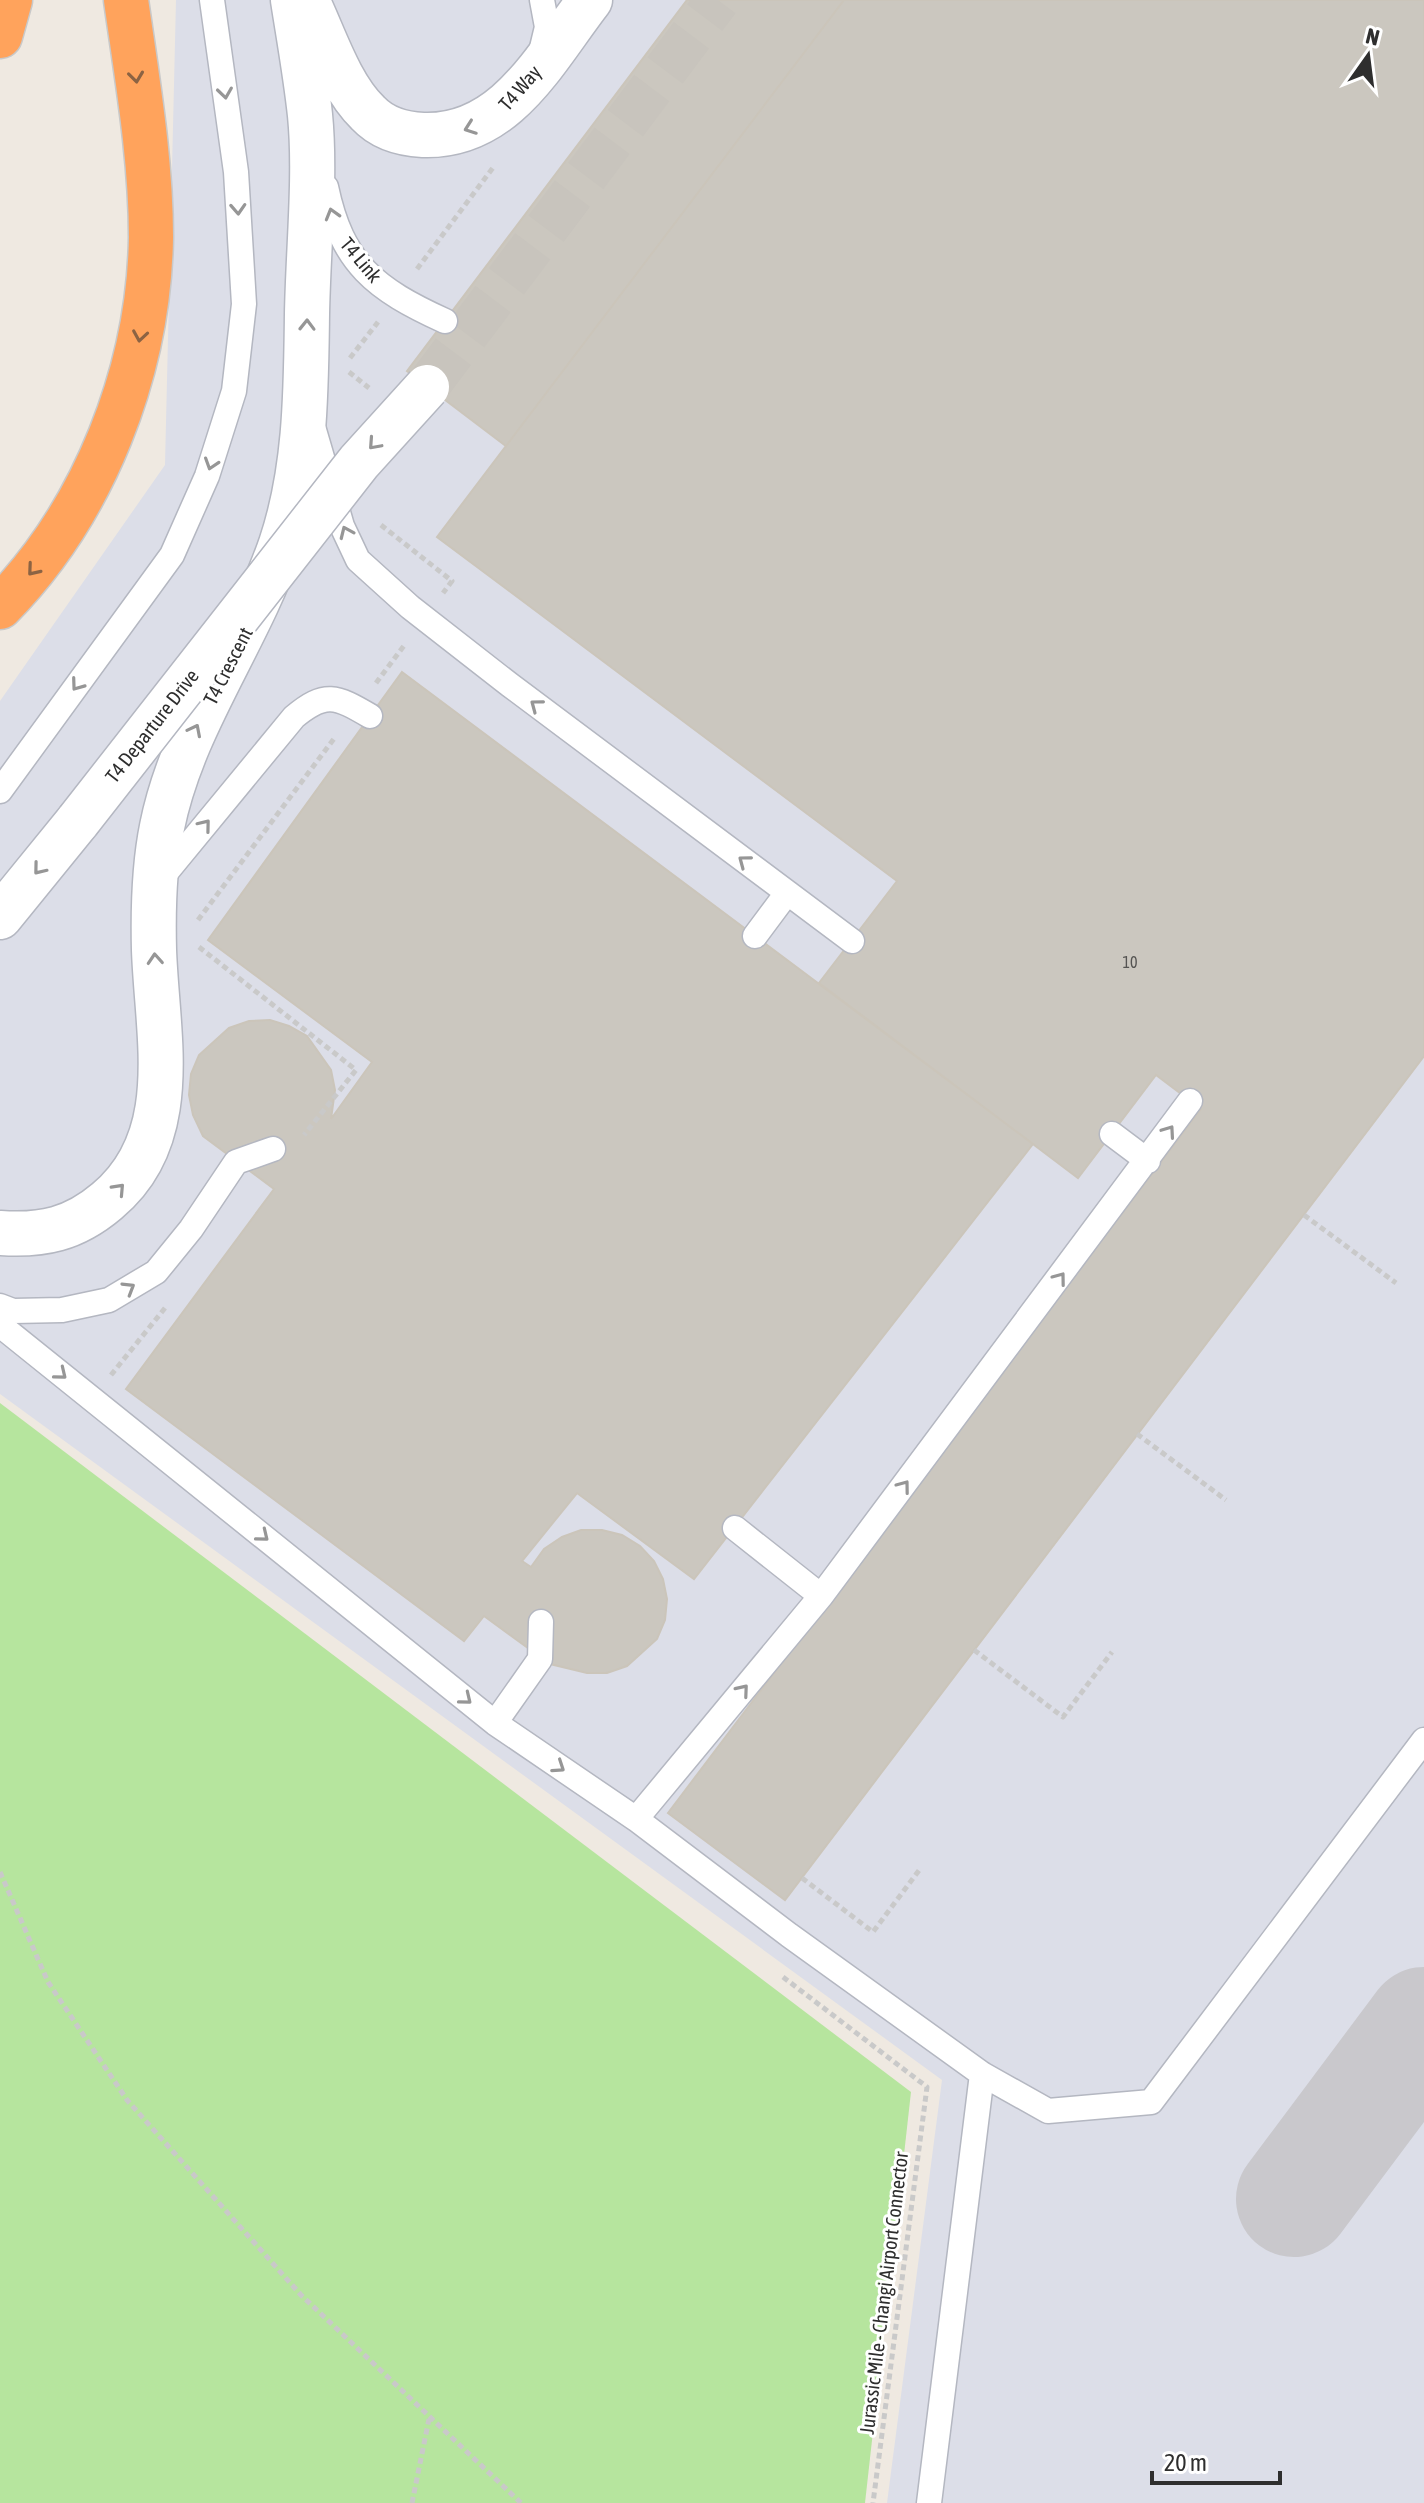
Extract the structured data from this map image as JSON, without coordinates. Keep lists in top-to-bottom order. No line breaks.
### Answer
{"streets":{"main road":["T4 Way","T4 Crescent","T4 Departure Drive"],"lane":["T4 Link"],"path":["Jurassic Mile - Changi Airport Connector"]},"crossings":[["T4 Link","T4 Crescent"]],"one_way":["T4 Crescent","T4 Departure Drive"],"house_numbers":["10"],"scale_bar":"20 m","north":"top"}
